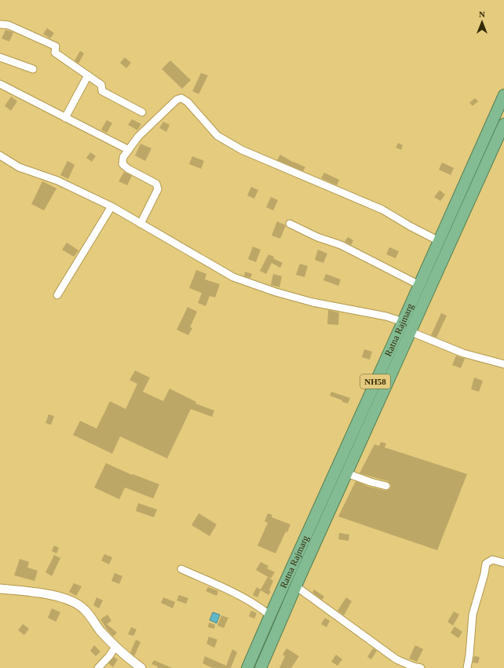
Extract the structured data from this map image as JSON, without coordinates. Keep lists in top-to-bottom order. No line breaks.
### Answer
{"streets":{"highway":["Ratna Rajmarg","NH58"]},"north":"top"}
